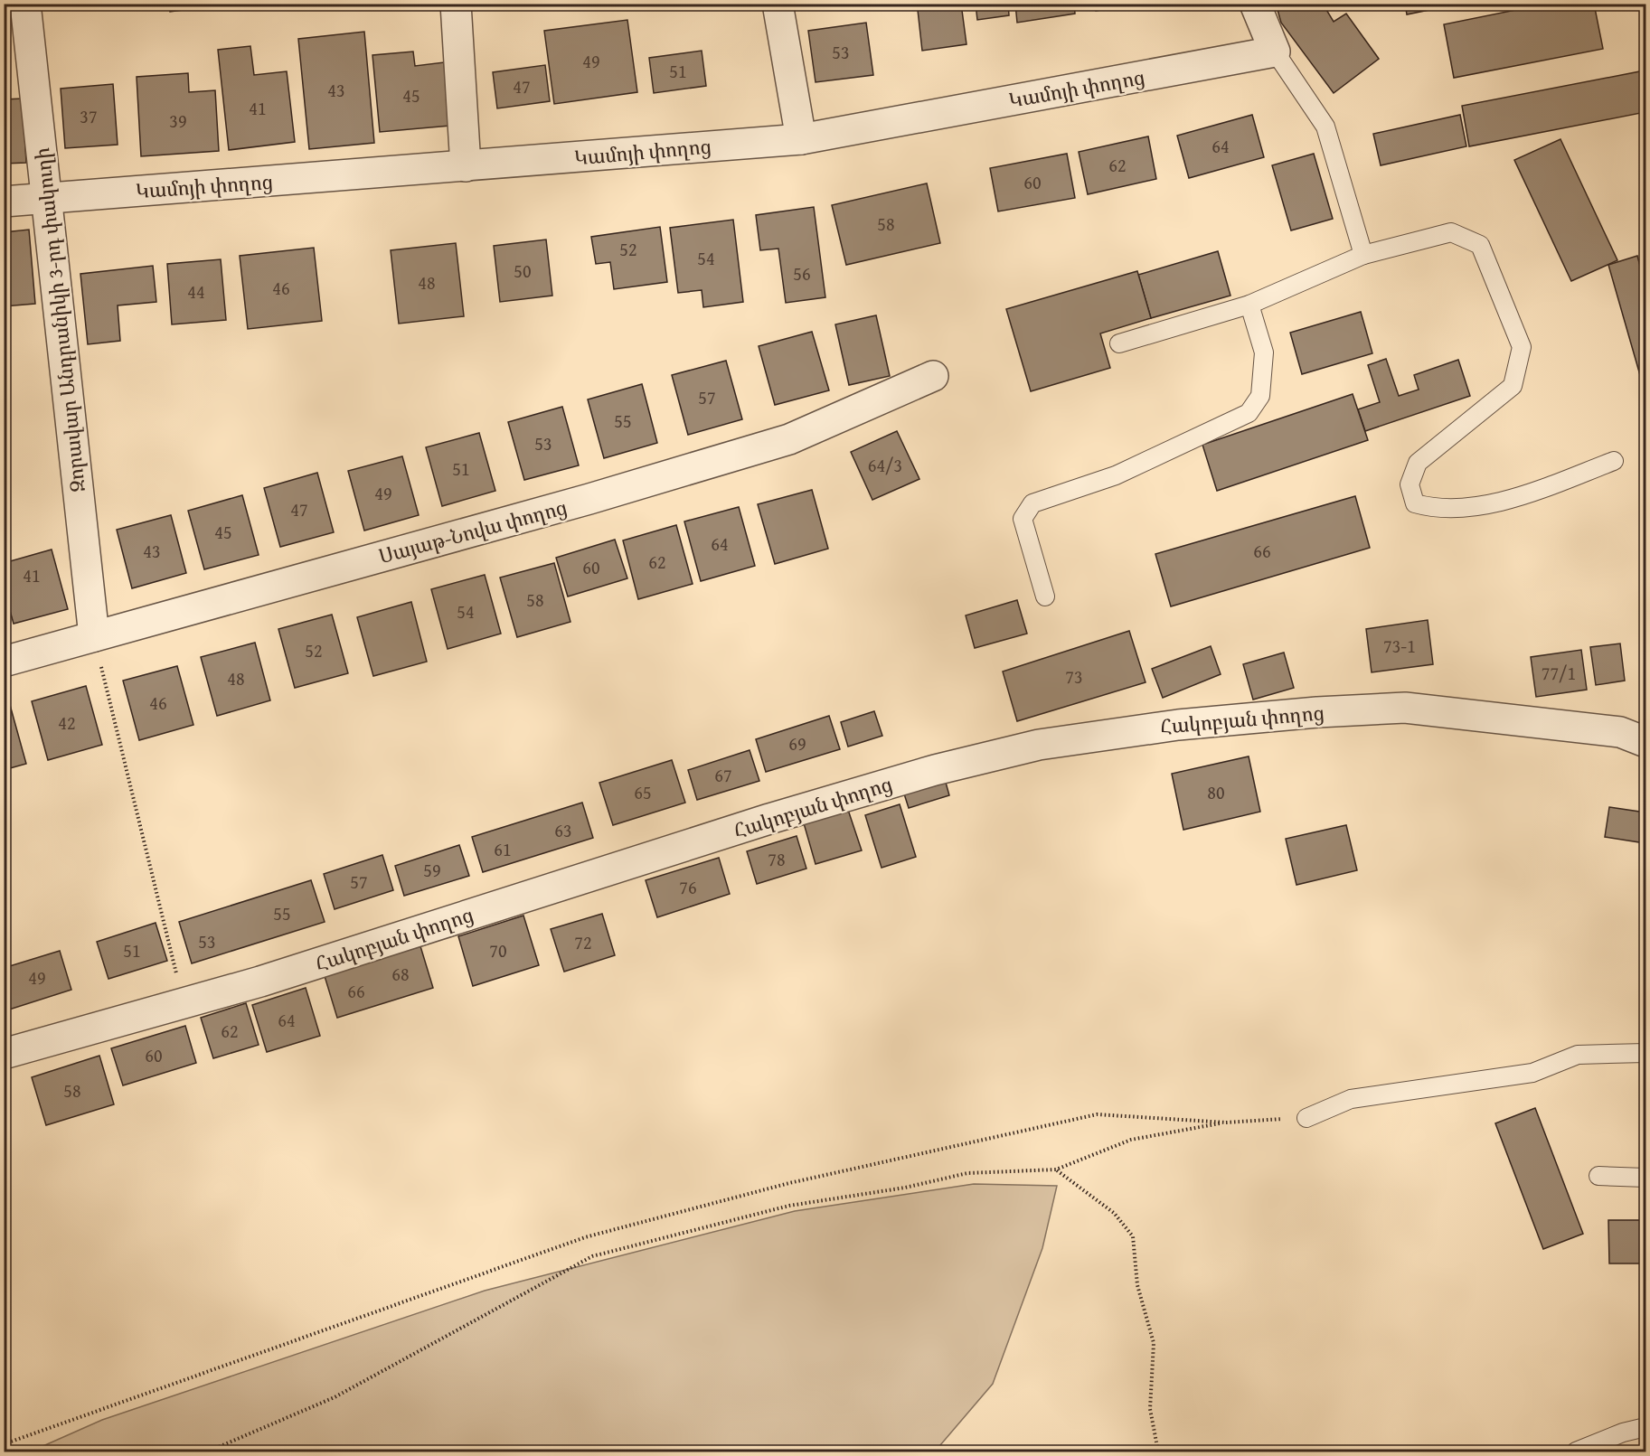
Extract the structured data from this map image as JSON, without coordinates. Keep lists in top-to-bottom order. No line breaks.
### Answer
{"streets":{"street":["Կամոյի փողոց","Զորավար Անդրանիկի 3-րդ փակուղի","Սայաթ-Նովա փողոց","Հակոբյան փողոց"]},"crossings":[["Կամոյի փողոց","Զորավար Անդրանիկի 3-րդ փակուղի"],["Զորավար Անդրանիկի 3-րդ փակուղի","Սայաթ-Նովա փողոց"]],"house_numbers":["53","49","51","47","43","45","41","37","39","64","62","60","58","52","54","50","56","48","46","44","57","55","53","64/3","51","49","47","45","64","43","66","62","60","41","58","54","73-1","52","77/1","73","48","46","42","69","67","65","80","63","61","78","59","57","76","55","53","72","51","70","68","49","66","64","62","60","58"]}
